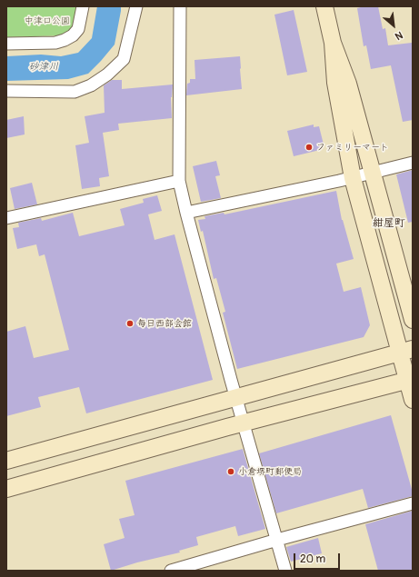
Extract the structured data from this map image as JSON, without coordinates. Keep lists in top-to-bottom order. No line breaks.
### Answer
{"districts":["紺屋町"],"water":["砂津川"],"parks":["中津口公園"],"places":["ファミリーマート","毎日西部会館","小倉堺町郵便局"],"scale_bar":"20 m","north":"bottom right"}
